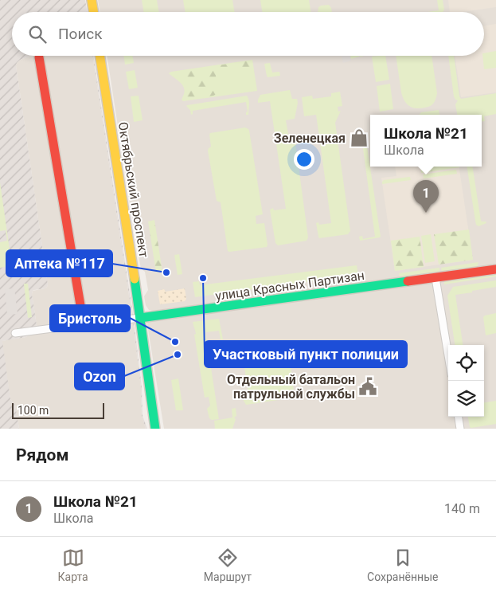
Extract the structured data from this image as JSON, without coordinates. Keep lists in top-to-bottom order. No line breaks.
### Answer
{"streets":{"street":["Октябрьский проспект","улица Красных Партизан"]},"crossings":[["Октябрьский проспект","улица Красных Партизан"]],"places":{"shop":["Зеленецкая"],"other":["Аптека №117","Участковый пункт полиции","Бристоль","Ozon"],"public building":["Отдельный батальон патрульной службы"]},"scale_bar":"100 m","page":{"search":"Поиск","popup":["Школа №21","Школа"],"pins":"1","scale":"100 m","heading":"Рядом","list":[{"mark":"1","name":"Школа №21","note":"Школа","value":"140 m"}],"nav":["Карта","Маршрут","Сохранённые"]}}
